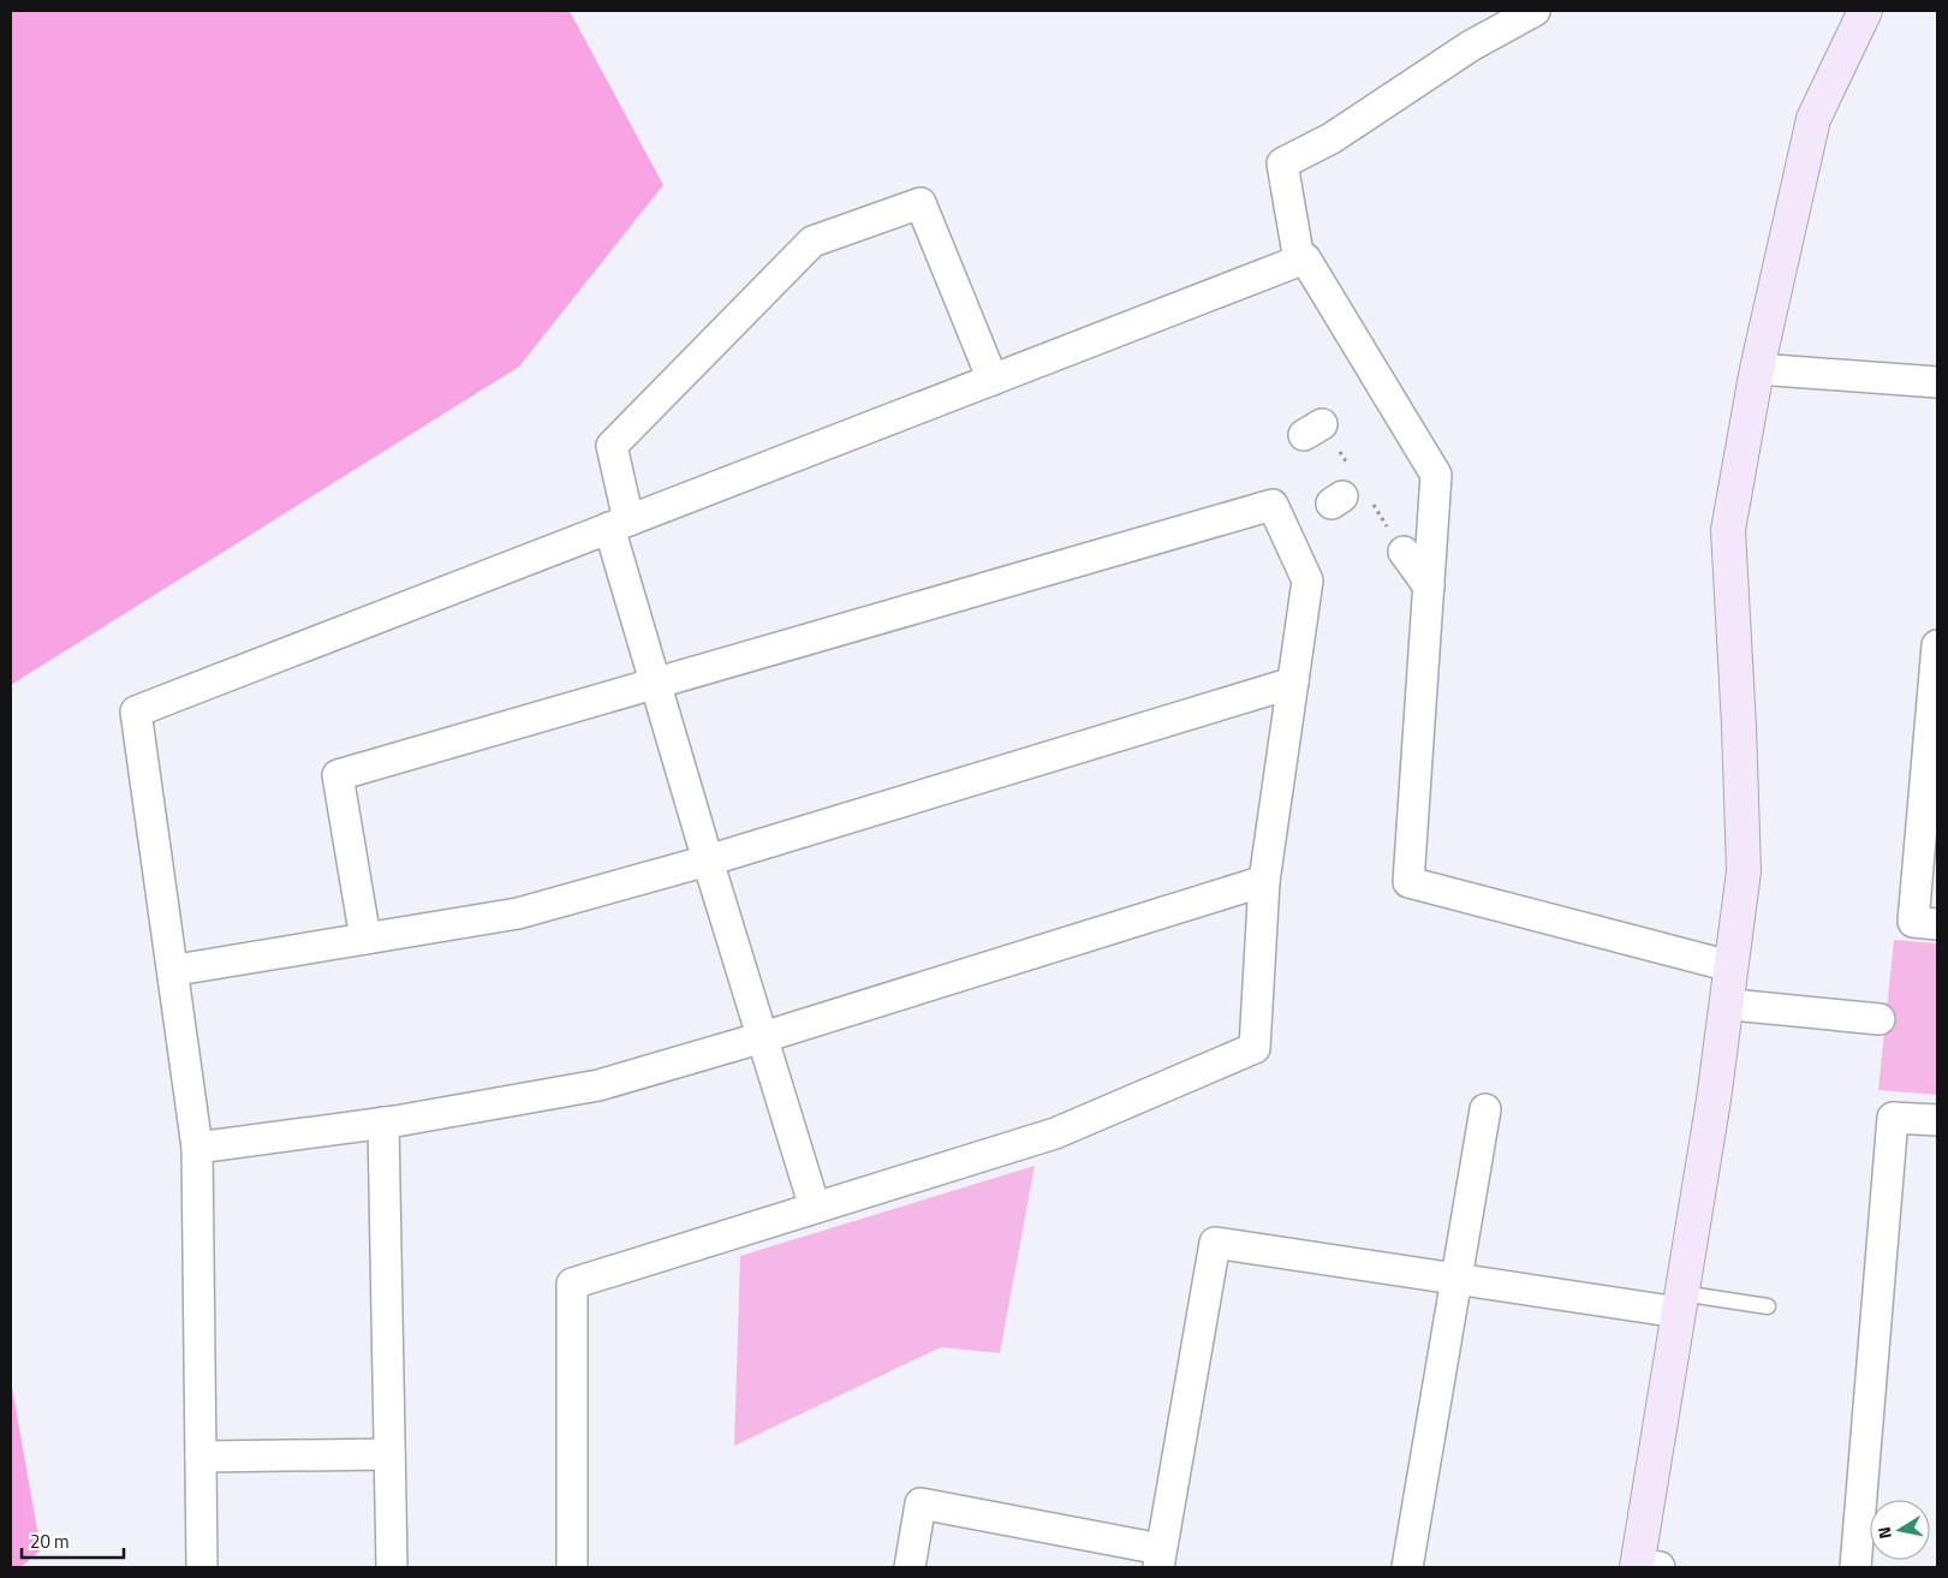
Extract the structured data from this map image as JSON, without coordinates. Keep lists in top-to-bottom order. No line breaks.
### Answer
{"scale_bar":"20 m","north":"left"}
